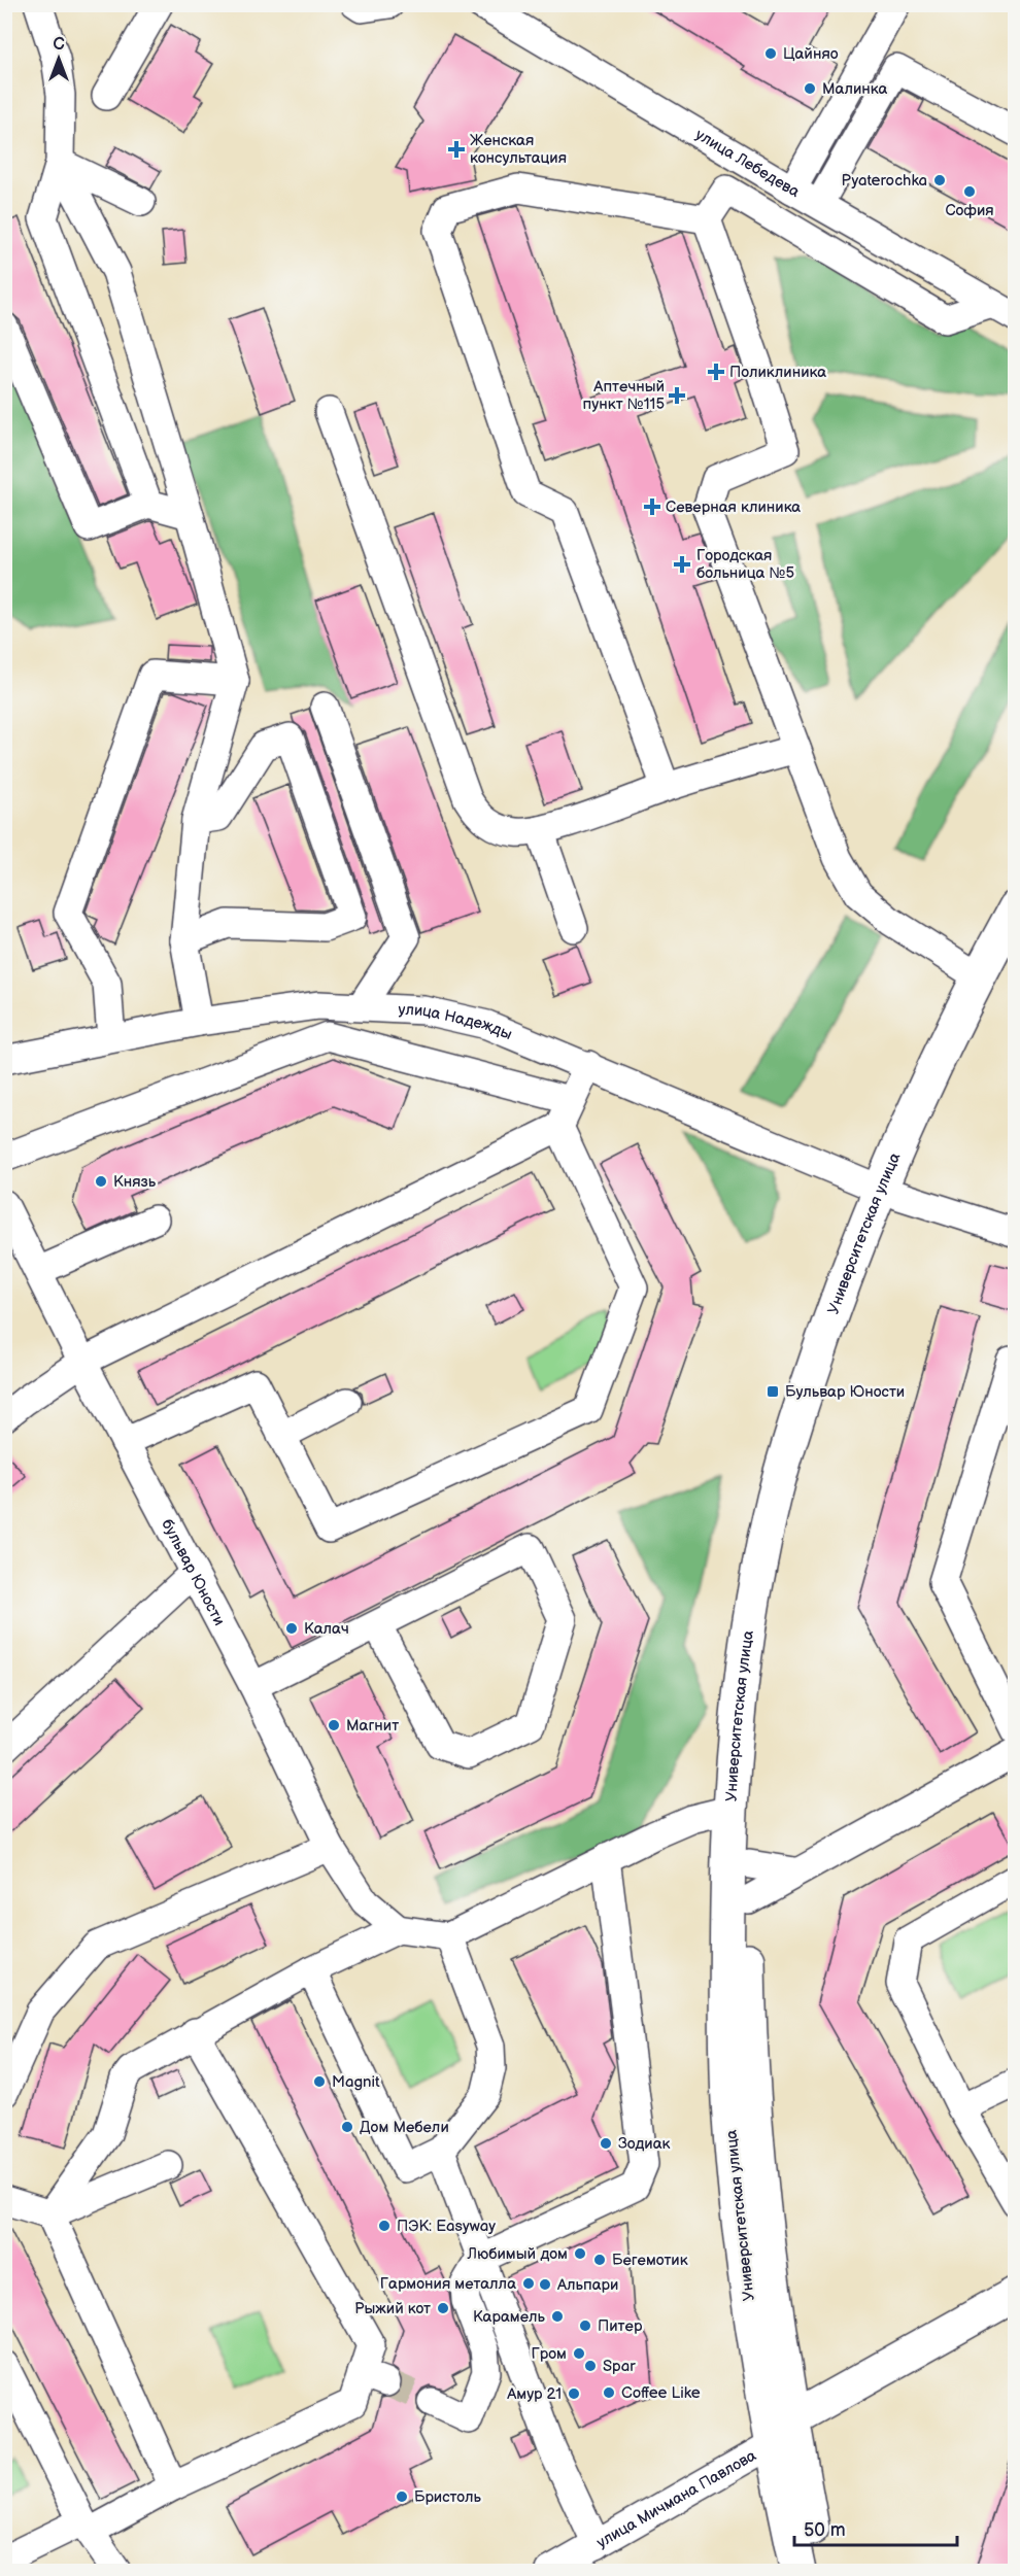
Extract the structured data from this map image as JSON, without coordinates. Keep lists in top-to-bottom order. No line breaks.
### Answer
{"streets":{"main road":["Университетская улица","улица Мичмана Павлова"],"street":["улица Лебедева","улица Надежды","бульвар Юности"]},"crossings":[["улица Надежды","Университетская улица"],["Университетская улица","улица Мичмана Павлова"]],"places":{"other":["Цайняо","Малинка","Pyaterochka","София","Князь","Калач","Магнит","Magnit","Дом Мебели","Зодиак","ПЭК: Easyway","Любимый дом","Бегемотик","Гармония металла","Альпари","Рыжий кот","Карамель","Питер","Гром","Spar","Coffee Like","Амур 21","Бристоль"],"health":["Женская консультация","Поликлиника","Аптечный пункт №115","Северная клиника","Городская больница №5"],"transit":["Бульвар Юности"]},"scale_bar":"50 m","north":"top"}
